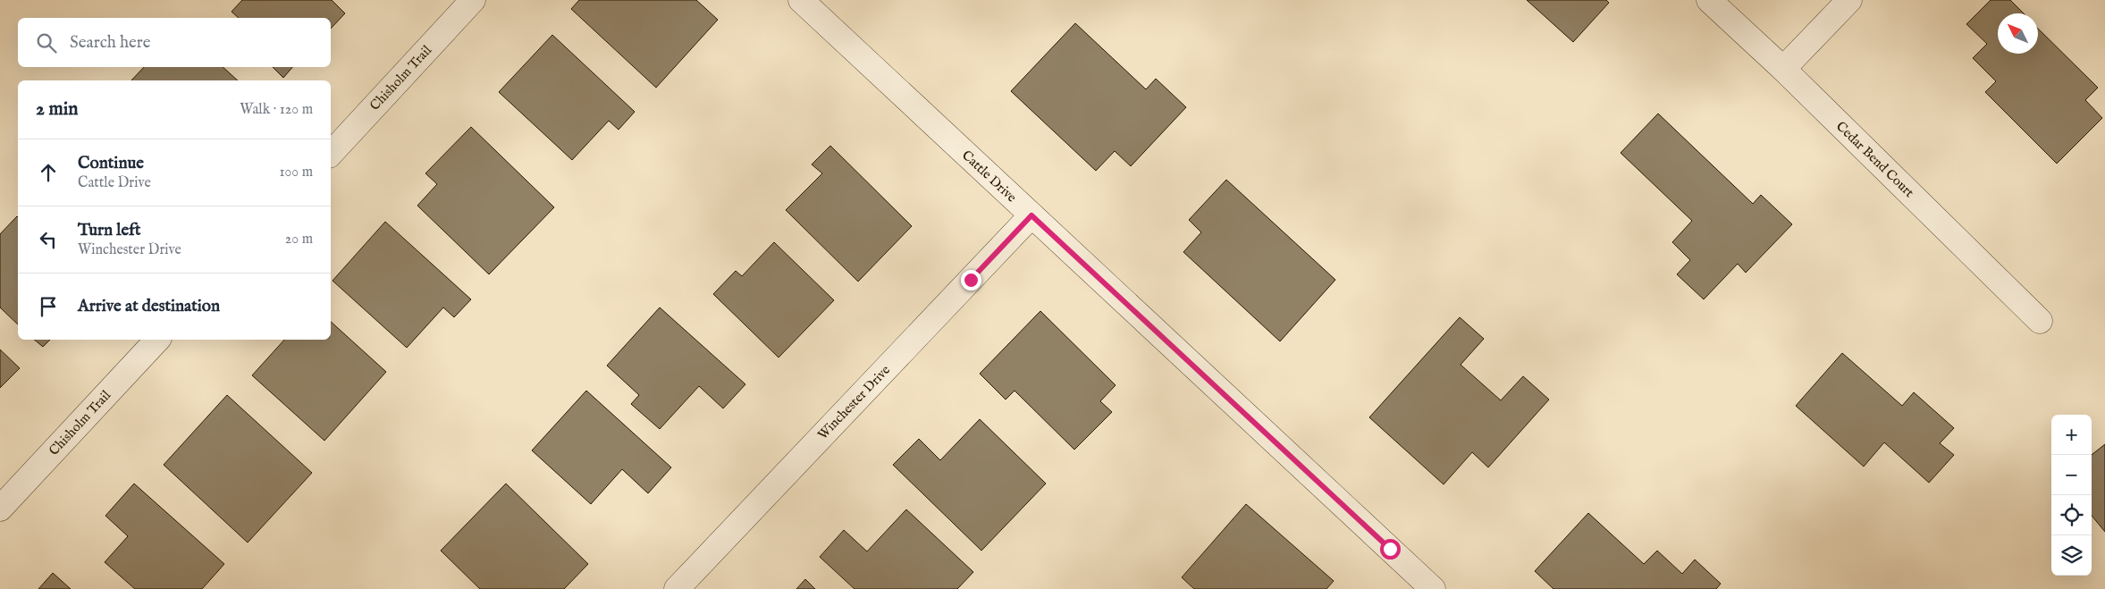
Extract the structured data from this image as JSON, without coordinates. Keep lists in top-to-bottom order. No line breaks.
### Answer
{"streets":{"street":["Chisholm Trail","Cedar Bend Court","Cattle Drive","Winchester Drive"]},"crossings":[["Cattle Drive","Winchester Drive"]],"north":"top left","page":{"search":"Search here","heading":["2 min","Walk · 120 m"],"list":[["Continue","Cattle Drive","100 m"],["Turn left","Winchester Drive","20 m"],"Arrive at destination"],"map_buttons":["+","−"]}}
